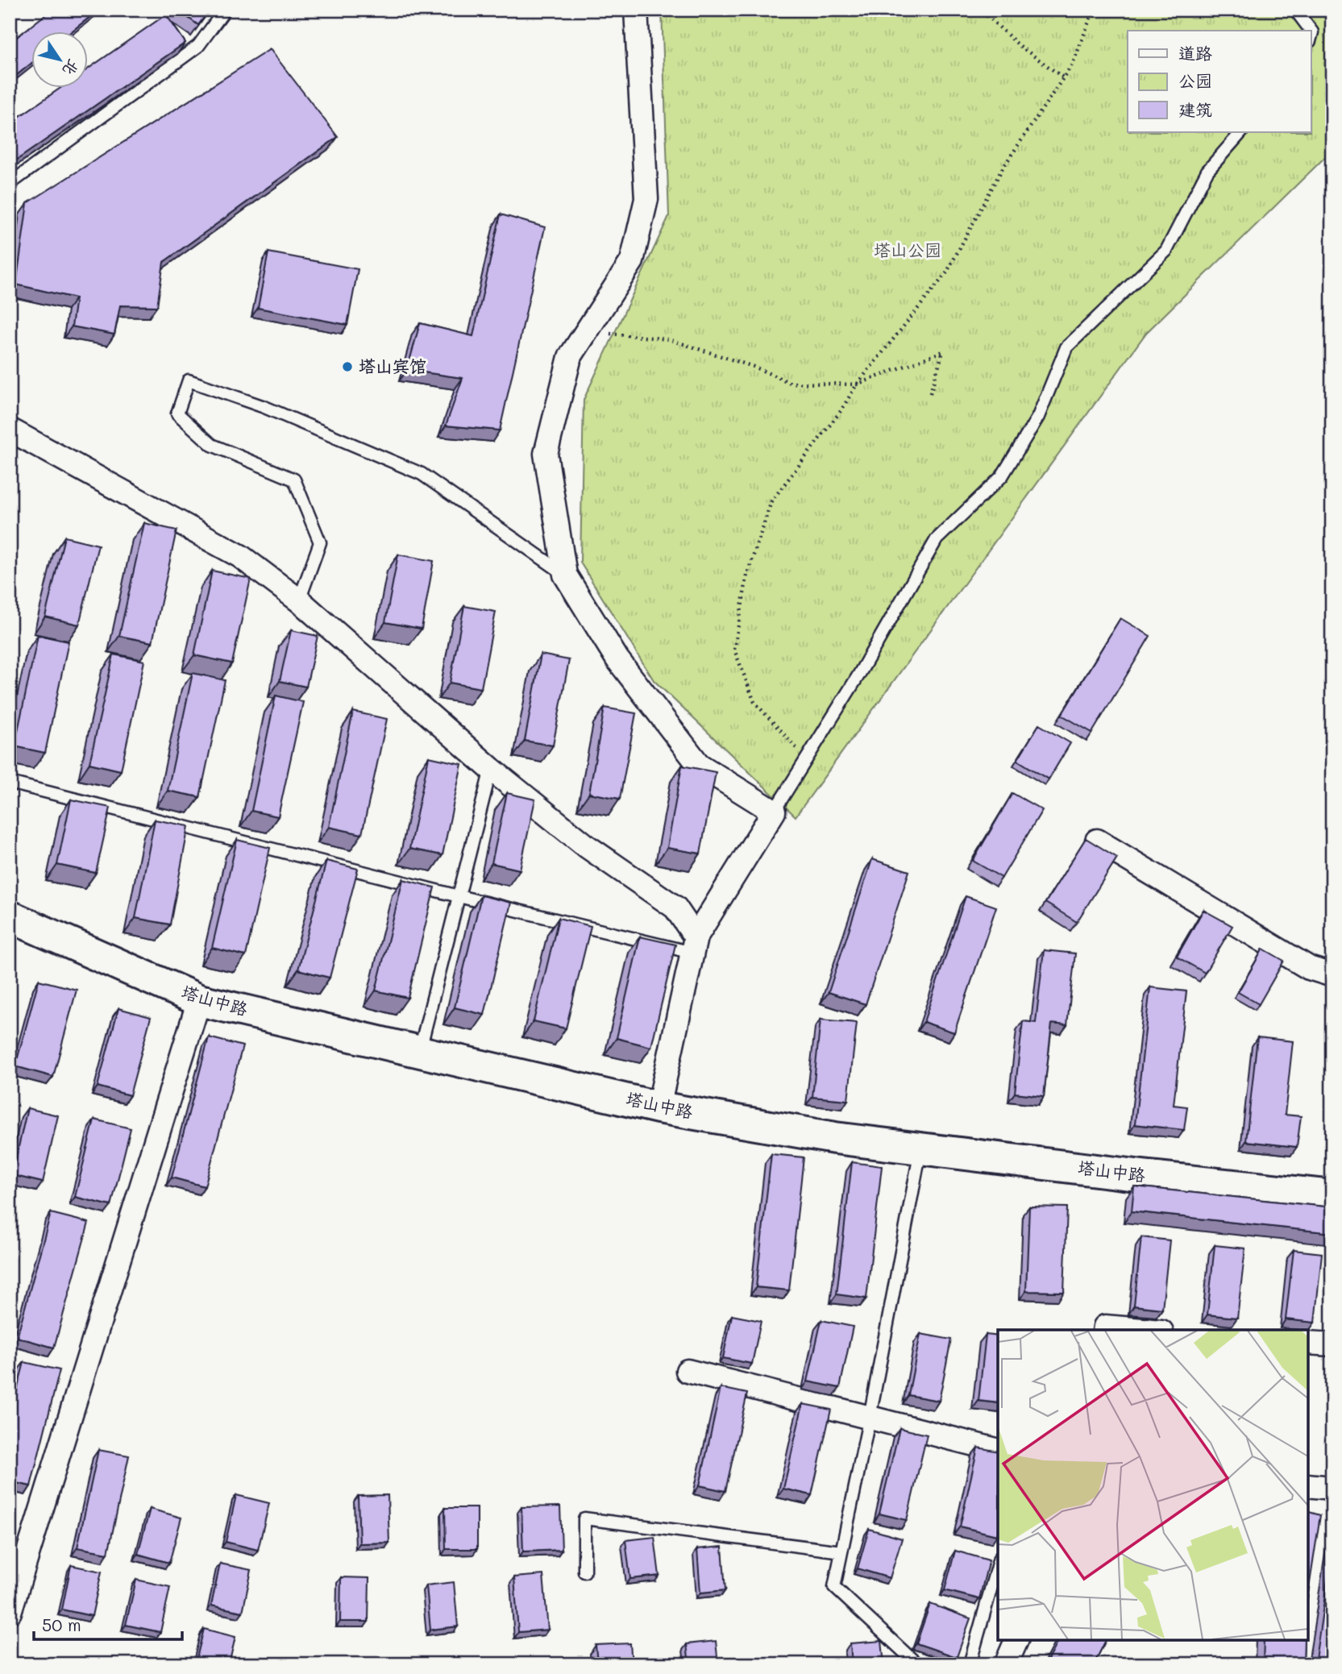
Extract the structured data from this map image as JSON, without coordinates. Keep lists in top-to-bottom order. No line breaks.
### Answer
{"streets":{"street":["塔山中路"]},"parks":["塔山公园"],"places":["塔山宾馆"],"legend":["道路","公园","建筑"],"scale_bar":"50 m","north":"bottom right"}
